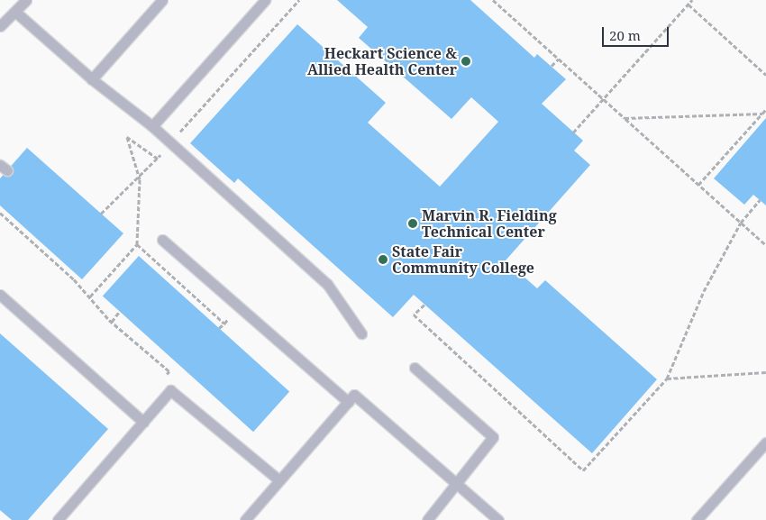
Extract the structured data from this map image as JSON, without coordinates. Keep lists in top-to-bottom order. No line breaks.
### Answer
{"places":["Heckart Science & Allied Health Center","Marvin R. Fielding Technical Center","State Fair Community College"],"scale_bar":"20 m"}
